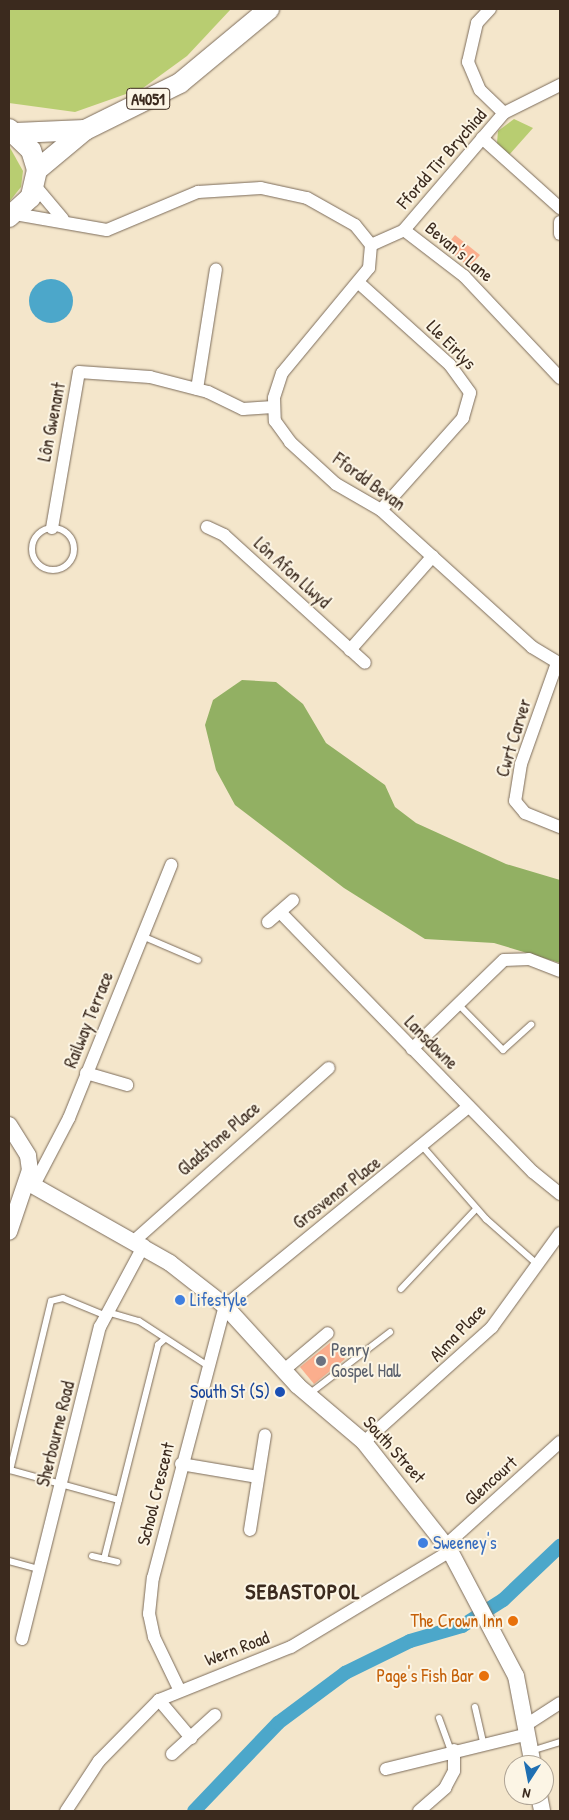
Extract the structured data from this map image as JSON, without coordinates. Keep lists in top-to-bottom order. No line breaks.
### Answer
{"streets":{"main road":["A4051"],"street":["Ffordd Tir Brychiad","Bevan's Lane","Lle Eirlys","Lôn Gwenant","Ffordd Bevan","Lôn Afon Llwyd","Cwrt Carver","Railway Terrace","Lansdowne","Gladstone Place","Grosvenor Place","Alma Place","Sherbourne Road","South Street","Glencourt","School Crescent","Wern Road"]},"crossings":[["Ffordd Tir Brychiad","Bevan's Lane"],["Lle Eirlys","Ffordd Bevan"],["Lôn Gwenant","Ffordd Bevan"],["Ffordd Bevan","Cwrt Carver"],["Railway Terrace","South Street"],["Lansdowne","Grosvenor Place"],["Gladstone Place","Sherbourne Road"],["Gladstone Place","South Street"],["Grosvenor Place","South Street"],["Grosvenor Place","School Crescent"],["Alma Place","South Street"],["Sherbourne Road","South Street"],["South Street","Glencourt"],["South Street","School Crescent"],["South Street","Wern Road"],["Glencourt","Wern Road"],["School Crescent","Wern Road"]],"districts":["SEBASTOPOL"],"places":["Lifestyle","Penry Gospel Hall","South St (S)","Sweeney's","The Crown Inn","Page's Fish Bar"],"north":"bottom"}
